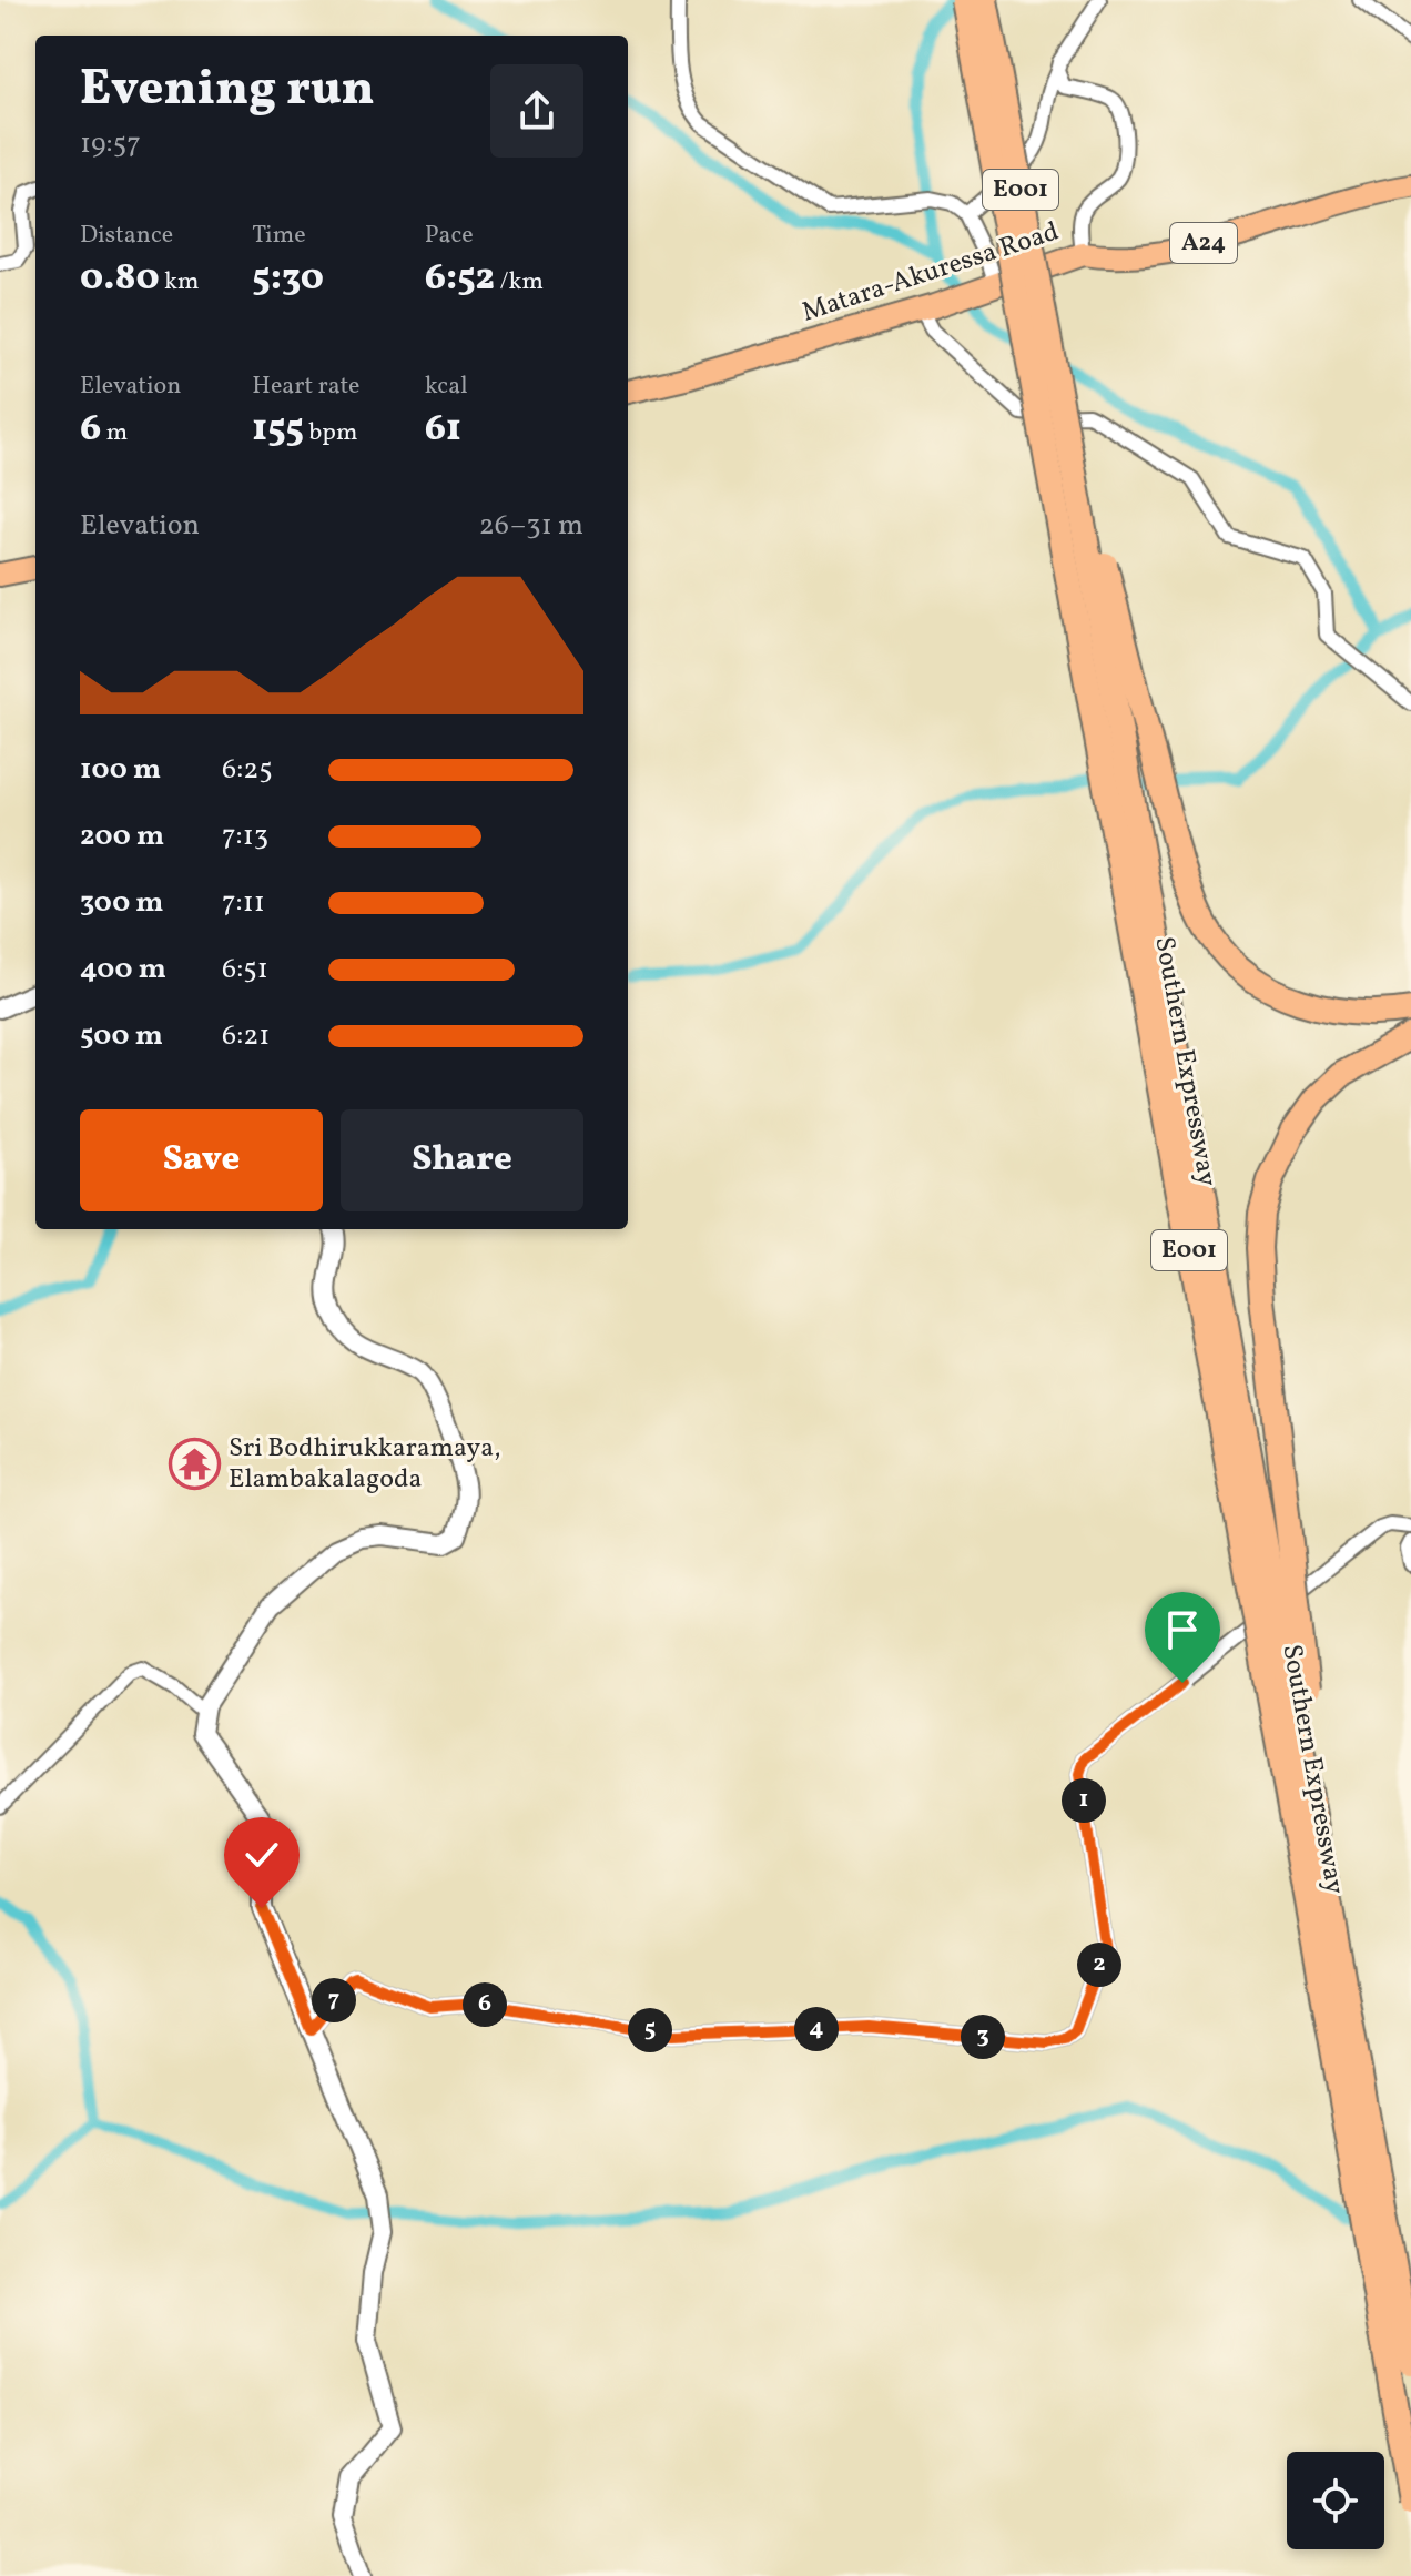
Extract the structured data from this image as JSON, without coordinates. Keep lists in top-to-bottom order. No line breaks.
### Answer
{"streets":{"highway":["E001","A24","Matara-Akuressa Road","Southern Expressway"]},"places":{"temple":["Sri Bodhirukkaramaya, Elambakalagoda"]},"page":{"heading":["Evening run","19:57"],"stats":[["Distance","0.80 km"],["Time","5:30"],["Pace","6:52 /km"],["Elevation","6 m"],["Heart rate","155 bpm"],["kcal","61"]],"chart":["Elevation","26–31 m"],"list":[{"name":"100 m","note":"6:25"},{"name":"200 m","note":"7:13"},{"name":"300 m","note":"7:11"},{"name":"400 m","note":"6:51"},{"name":"500 m","note":"6:21"}],"buttons":["Save","Share"],"pins":["1","2","7","6","4","5","3"]}}
